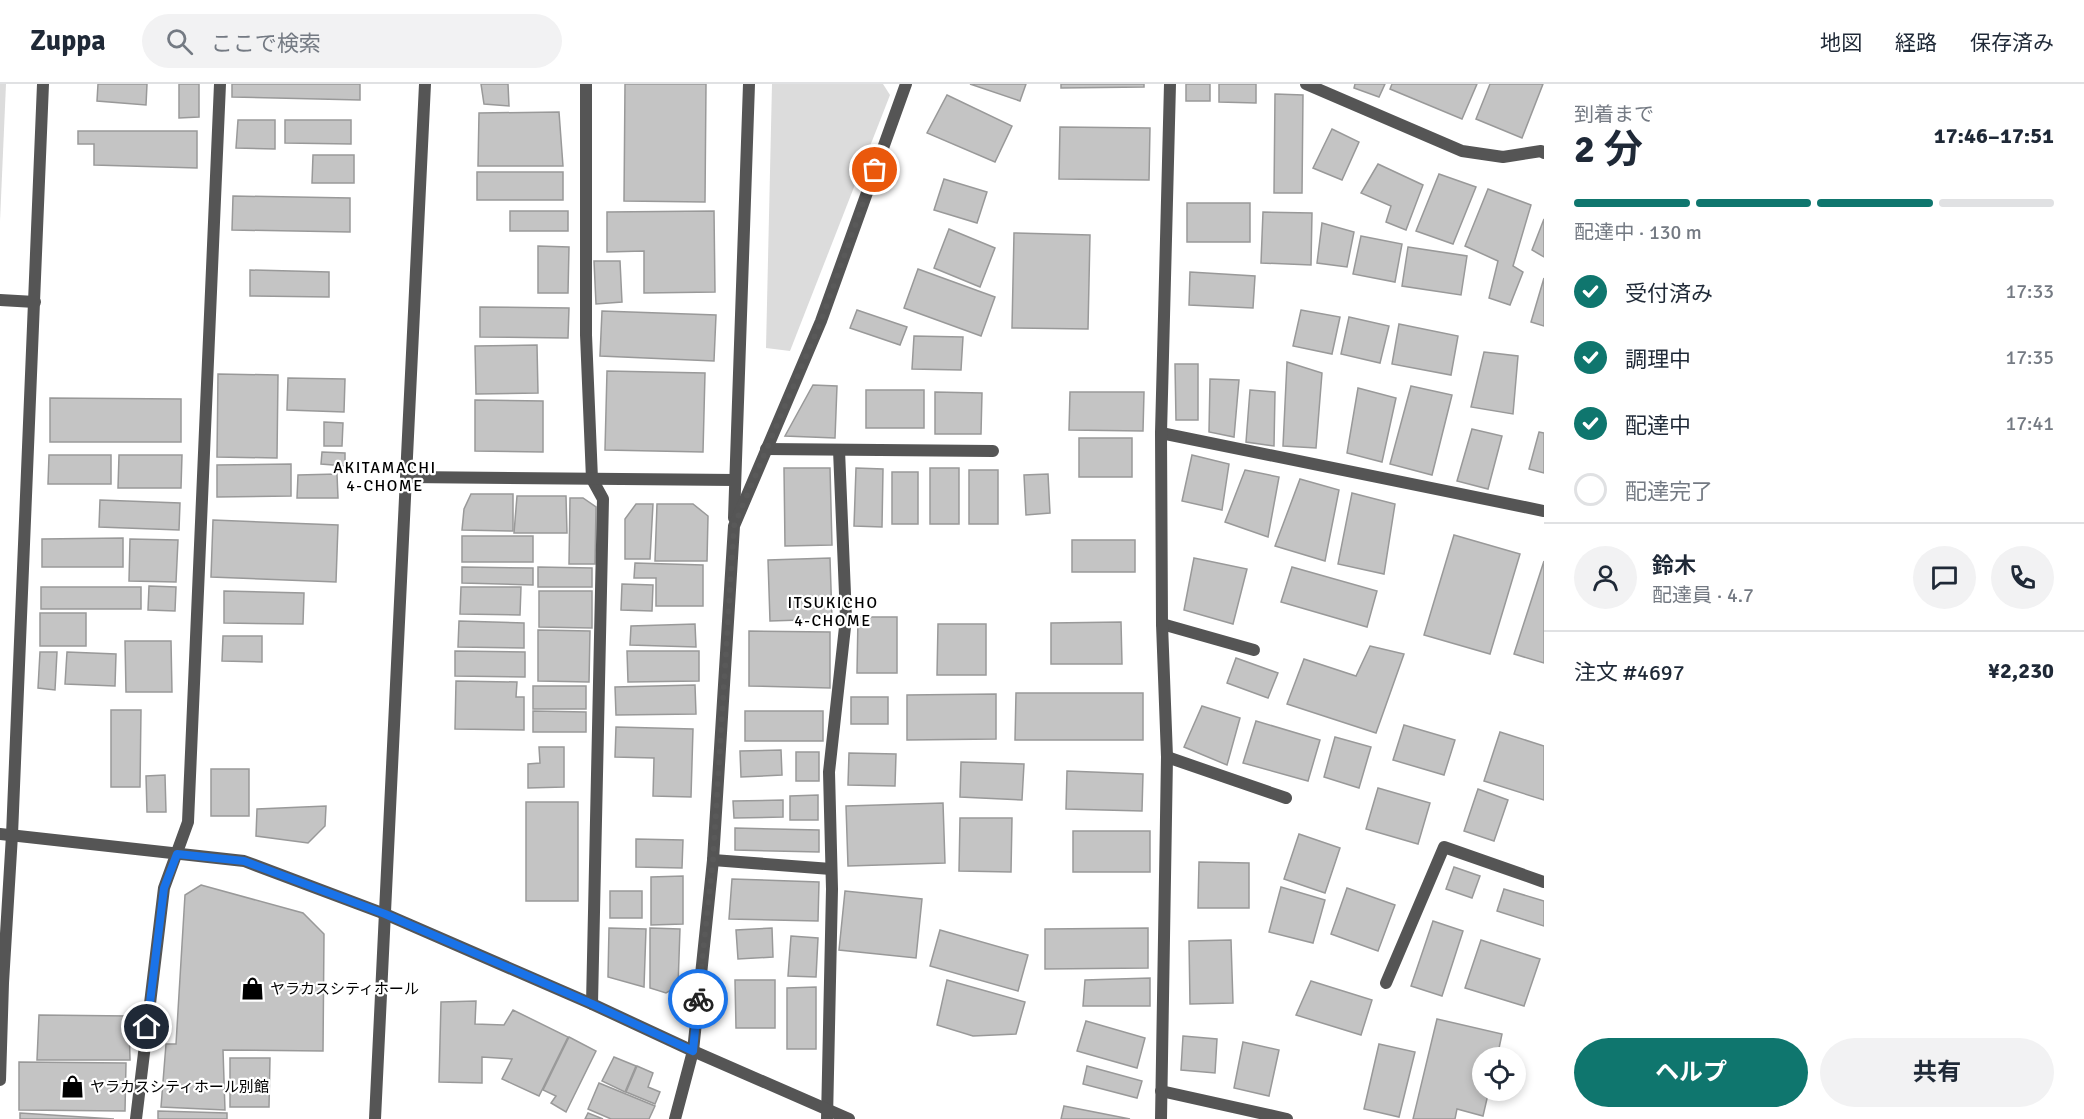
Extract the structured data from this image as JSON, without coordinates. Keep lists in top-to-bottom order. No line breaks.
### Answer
{"districts":["AKITAMACHI 4-CHOME","ITSUKICHO 4-CHOME"],"places":{"shop":["ヤラカスシティホール","ヤラカスシティホール別館"]},"page":{"header":"Zuppa","search":"ここで検索","nav":["地図","経路","保存済み"],"heading":["2 分","到着まで","17:46–17:51"],"panel":["鈴木","配達員 · 4.7","注文 #4697","¥2,230"],"bar":"配達中 · 130 m","list":[["受付済み","17:33"],["調理中","17:35"],["配達中","17:41"],"配達完了"],"buttons":["ヘルプ","共有"]}}
